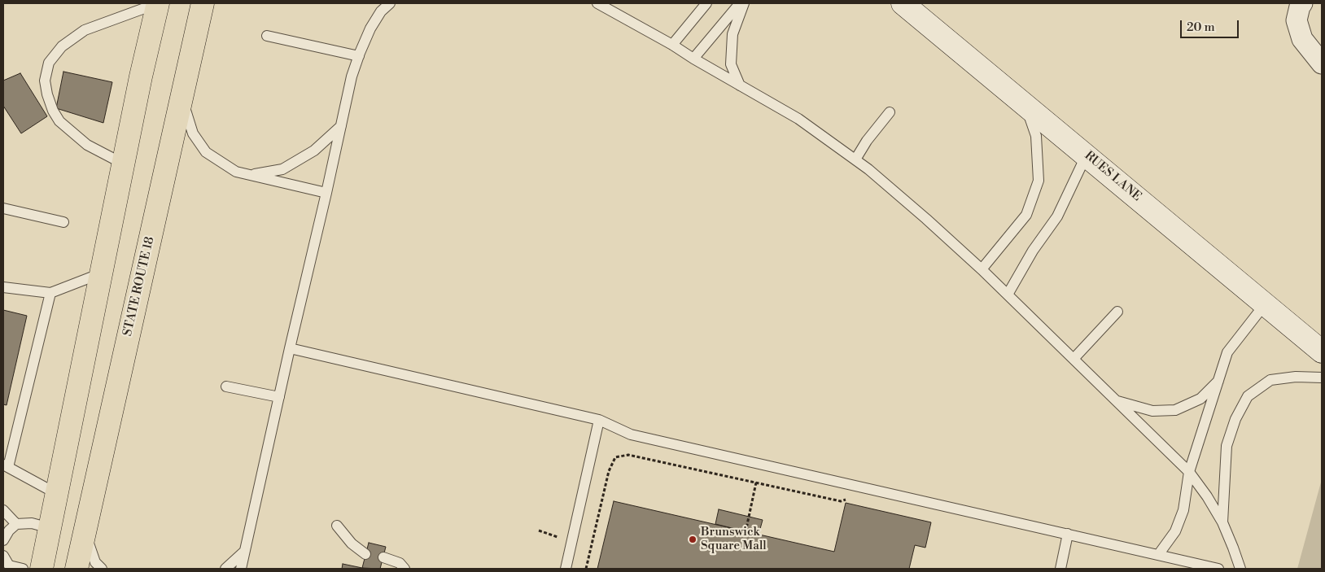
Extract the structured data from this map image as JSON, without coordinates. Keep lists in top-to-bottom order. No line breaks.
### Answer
{"streets":{"highway":["STATE ROUTE 18"],"main road":["RUES LANE"]},"places":["Brunswick Square Mall"],"scale_bar":"20 m"}
